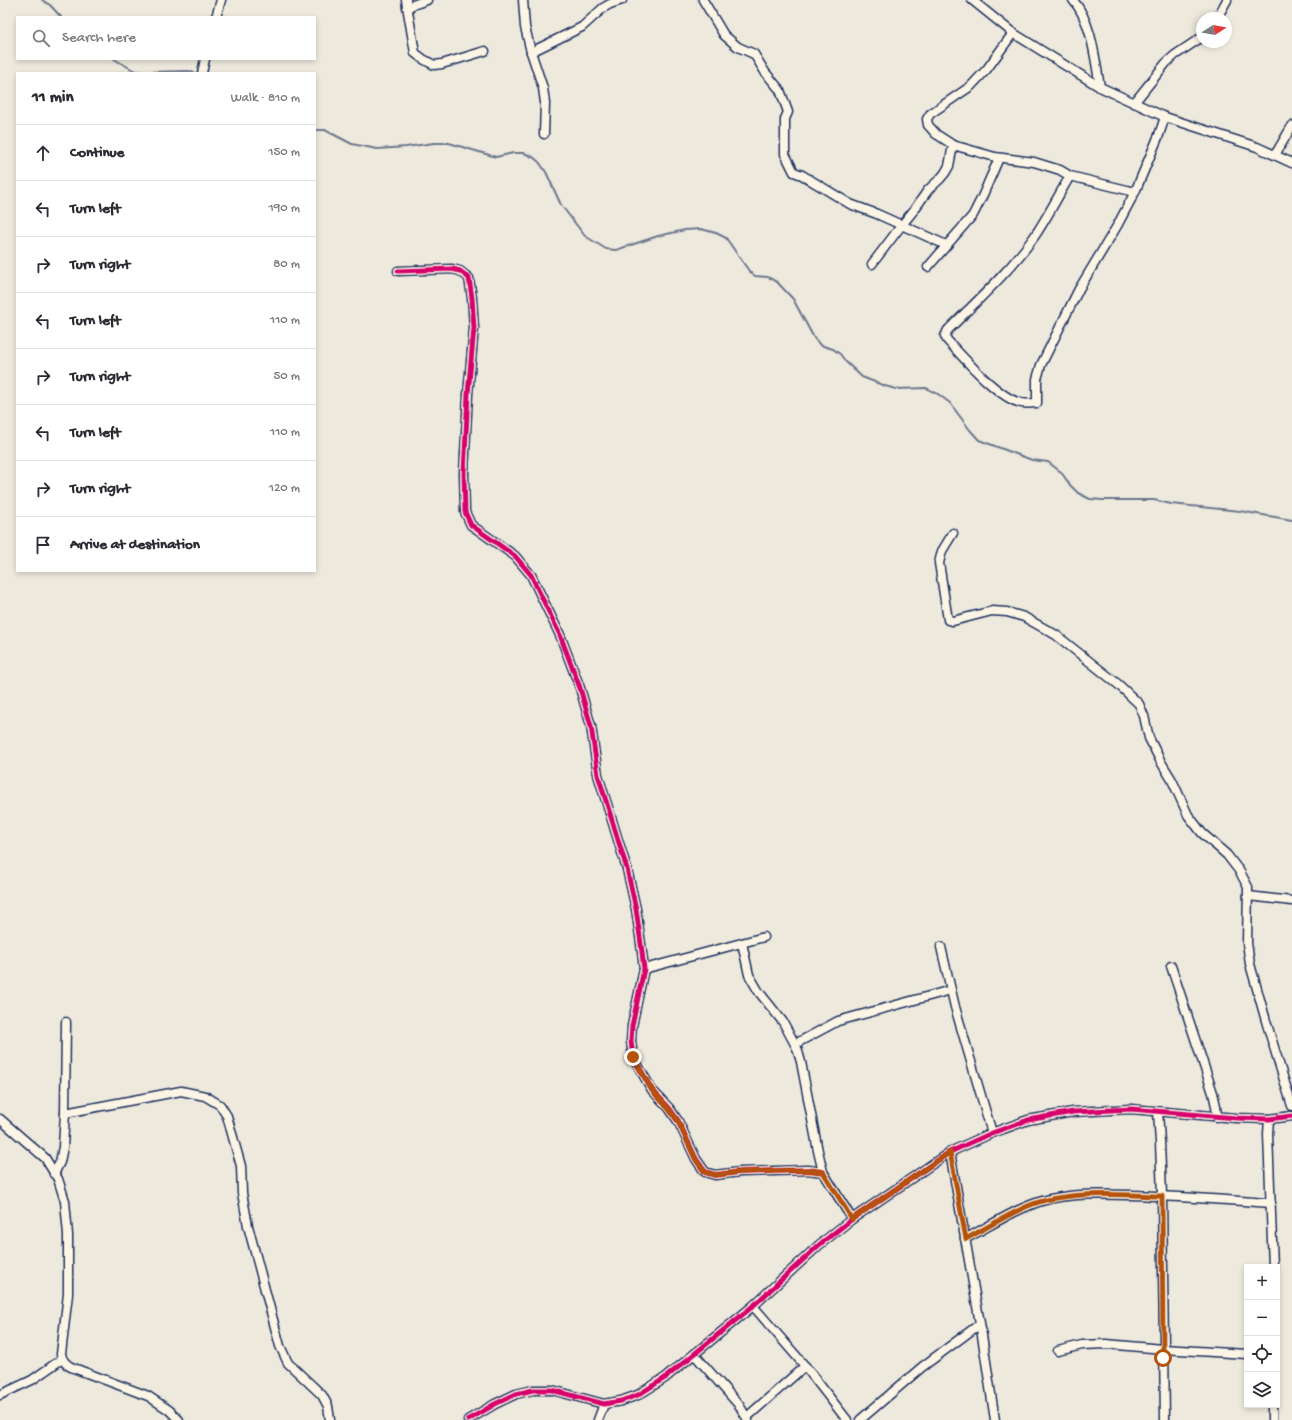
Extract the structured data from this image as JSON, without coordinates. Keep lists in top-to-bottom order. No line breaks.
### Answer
{"north":"right","page":{"search":"Search here","heading":["11 min","Walk · 810 m"],"list":[["Continue","150 m"],["Turn left","190 m"],["Turn right","80 m"],["Turn left","110 m"],["Turn right","50 m"],["Turn left","110 m"],["Turn right","120 m"],"Arrive at destination"],"map_buttons":["+","−"]}}
